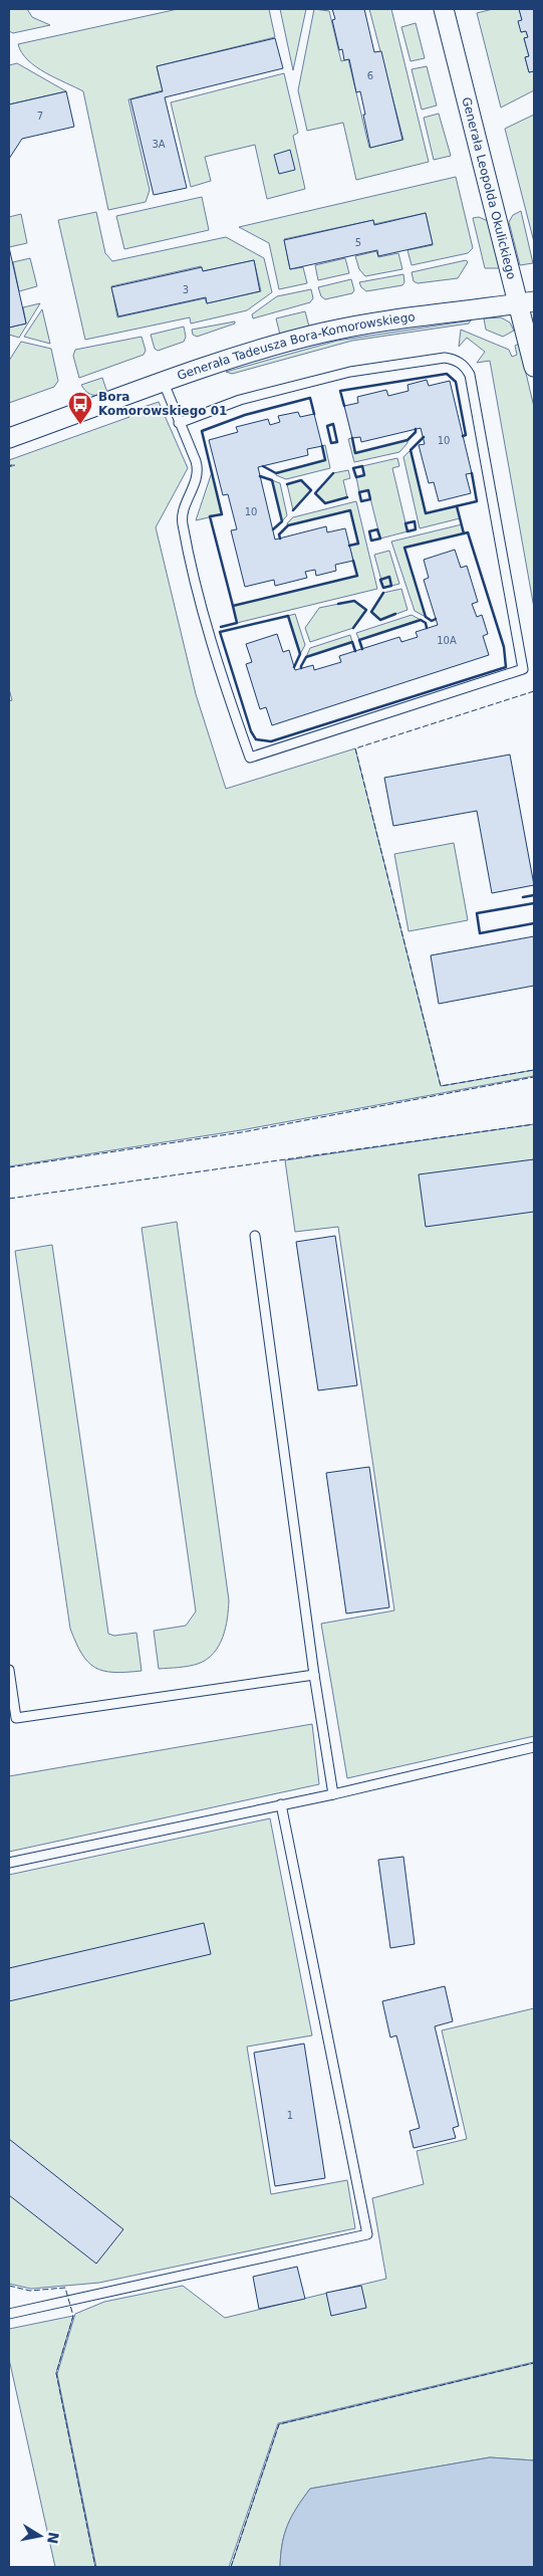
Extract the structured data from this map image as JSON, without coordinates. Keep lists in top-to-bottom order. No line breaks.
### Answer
{"streets":{"street":["Generała Leopolda Okulickiego","Generała Tadeusza Bora-Komorowskiego"]},"crossings":[["Generała Leopolda Okulickiego","Generała Tadeusza Bora-Komorowskiego"]],"places":{"bus stop":["Bora Komorowskiego 01"]},"house_numbers":["6","7","3A","5","3","10","10","10A","1"],"north":"right"}
